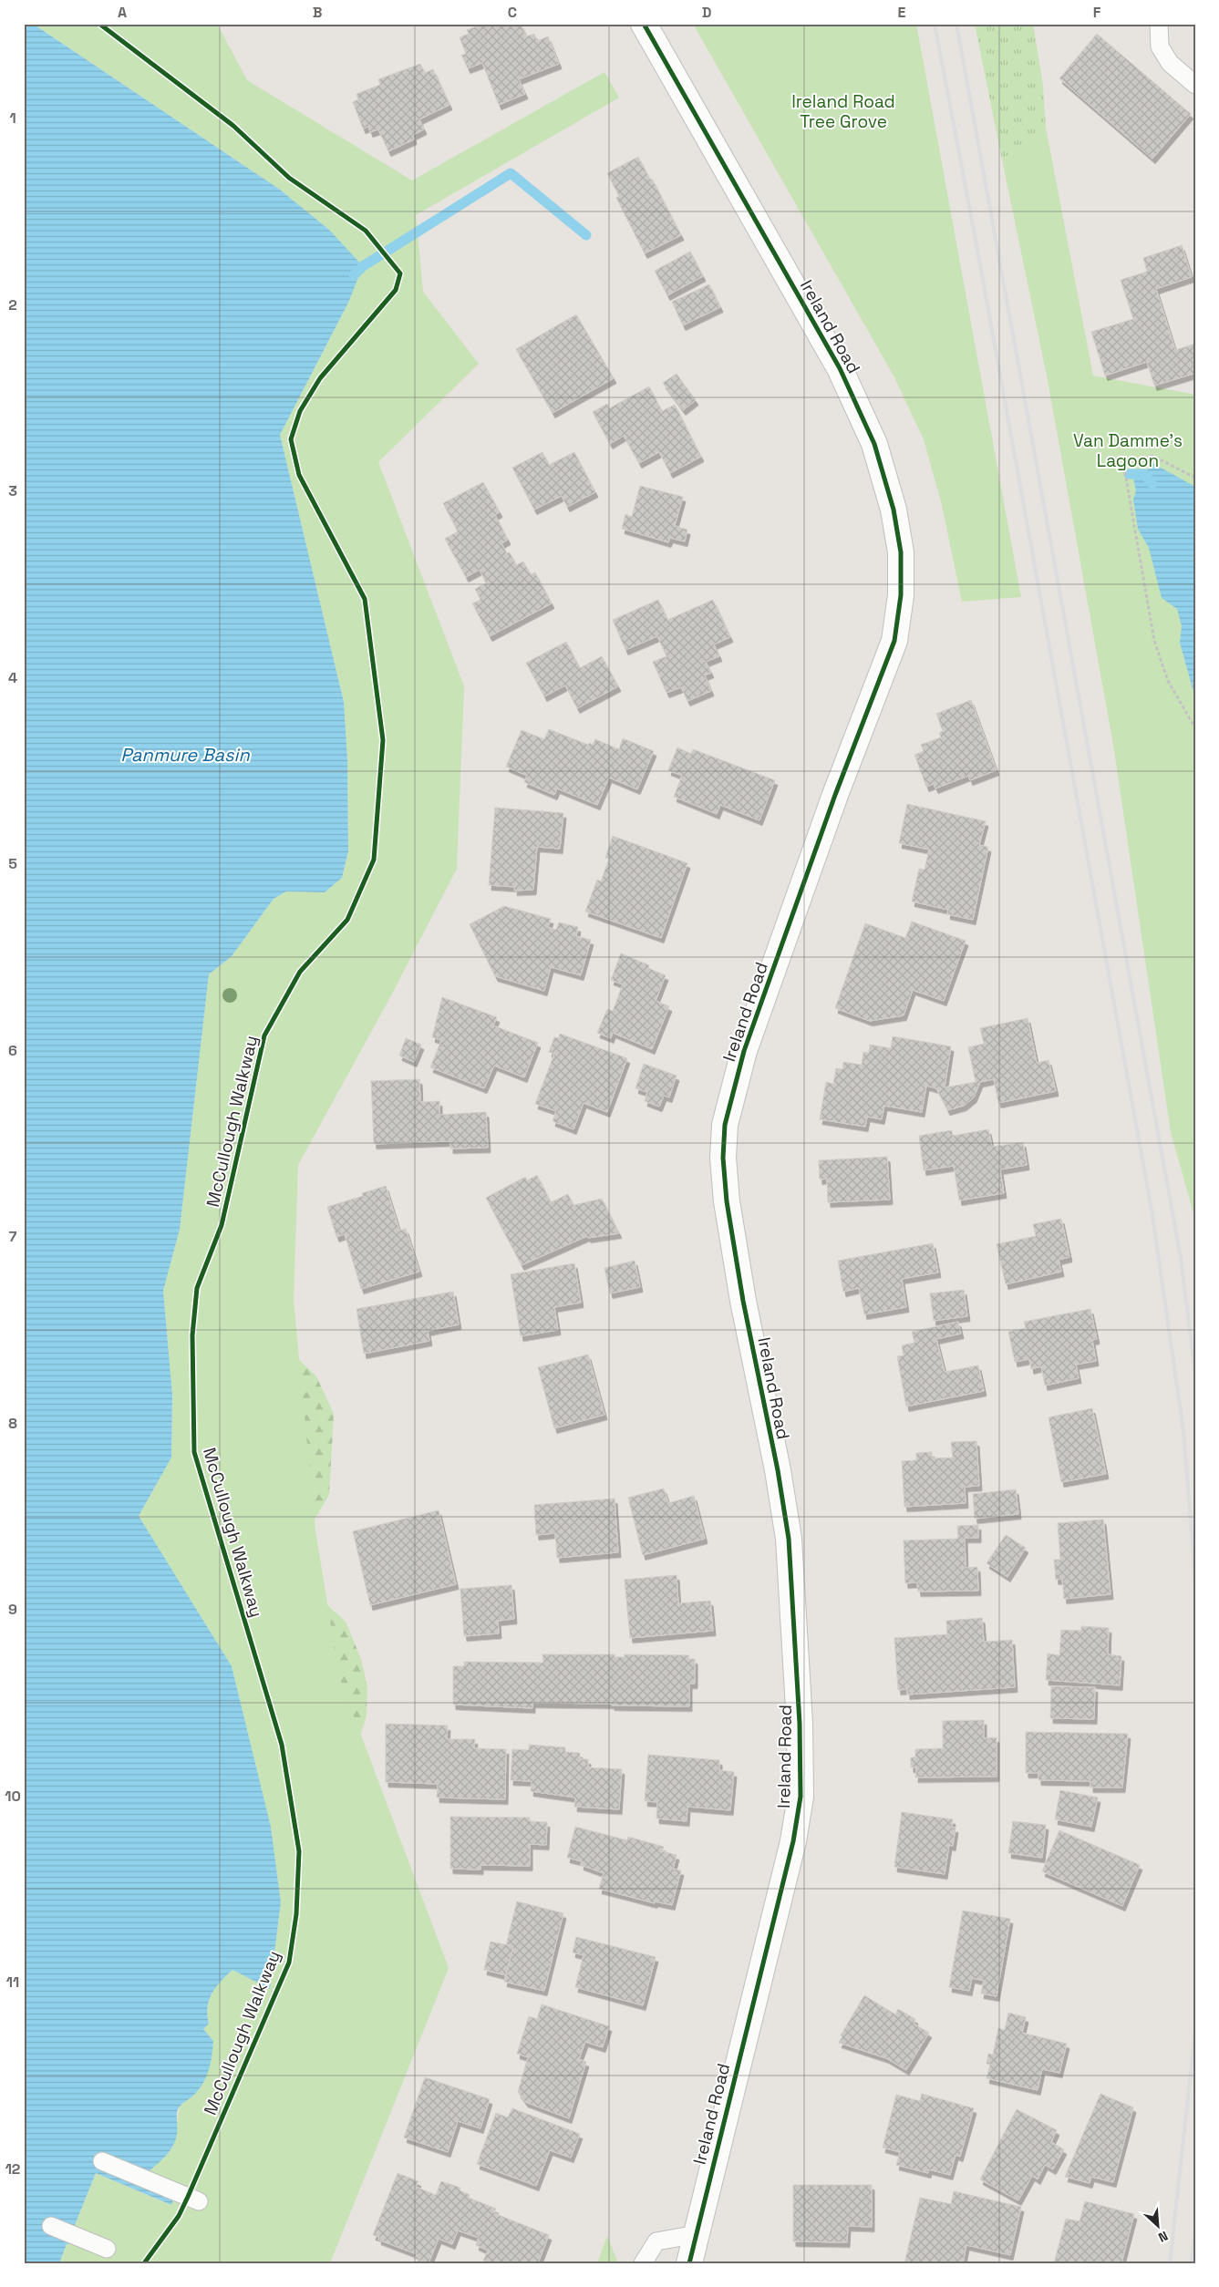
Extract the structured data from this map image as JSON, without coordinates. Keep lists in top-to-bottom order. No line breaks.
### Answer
{"streets":{"street":["Ireland Road"],"cycle path":["McCullough Walkway"]},"water":["Panmure Basin"],"parks":["Ireland Road Tree Grove","Van Damme's Lagoon"],"north":"bottom right","grid":{"columns":["A","B","C","D","E","F"],"rows":["1","2","3","4","5","6","7","8","9","10","11","12"]}}
